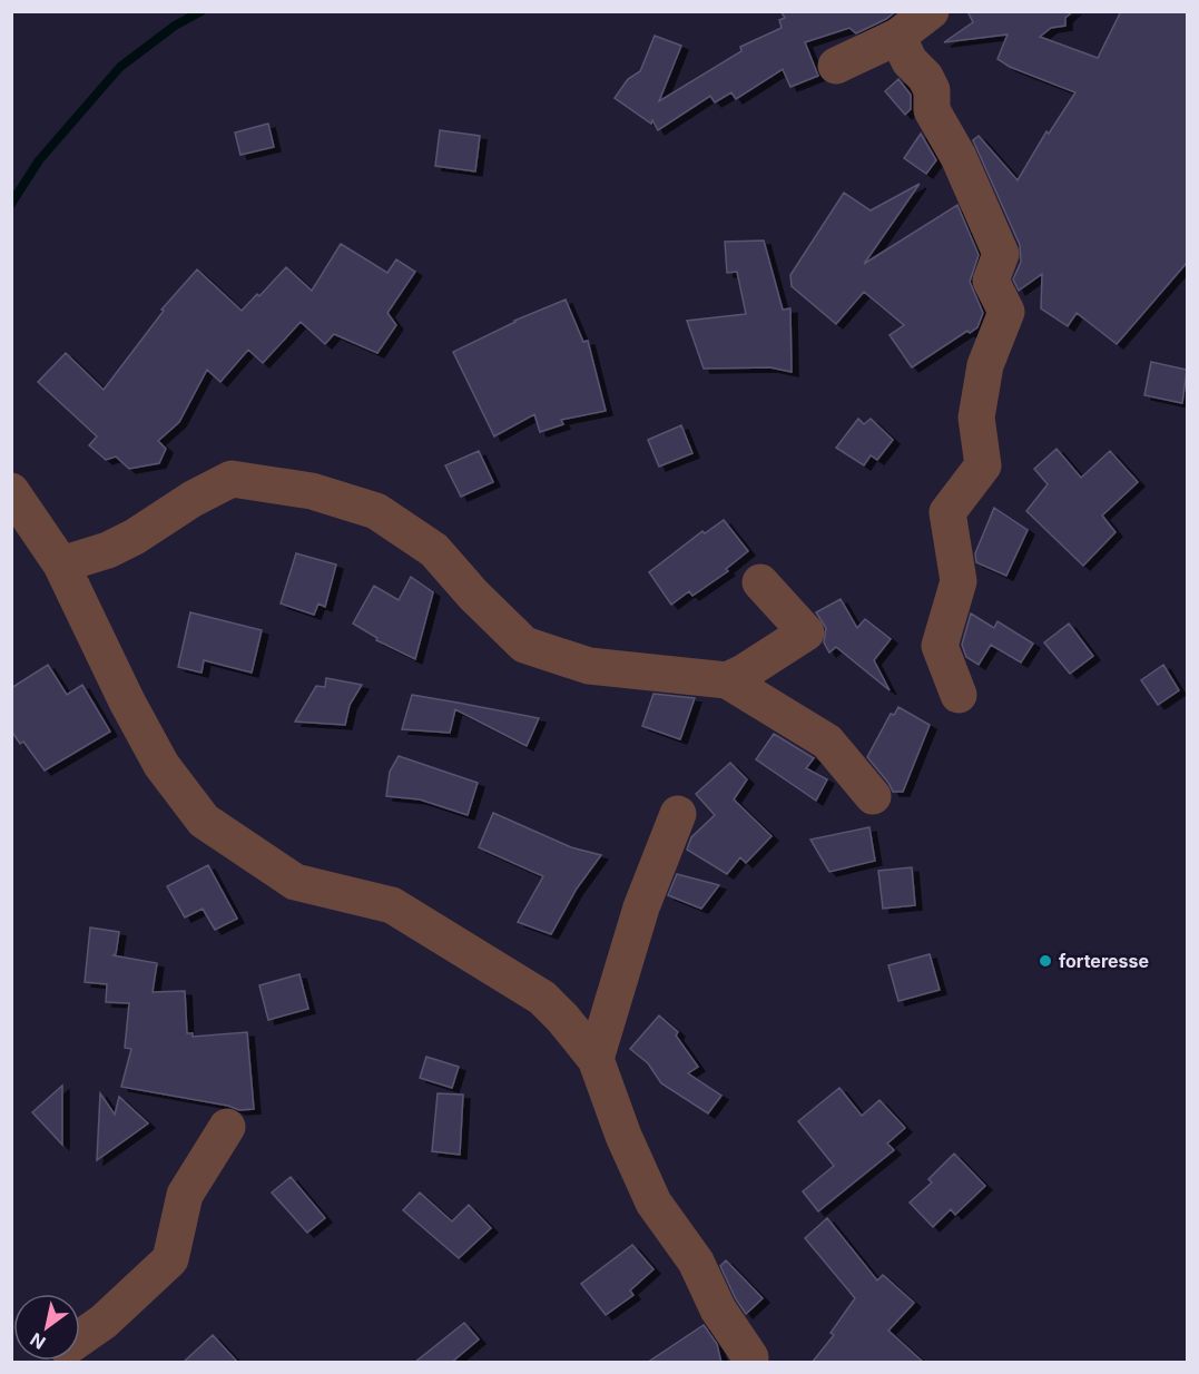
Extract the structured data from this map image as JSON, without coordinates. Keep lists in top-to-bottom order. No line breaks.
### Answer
{"places":["forteresse"],"north":"bottom left"}
